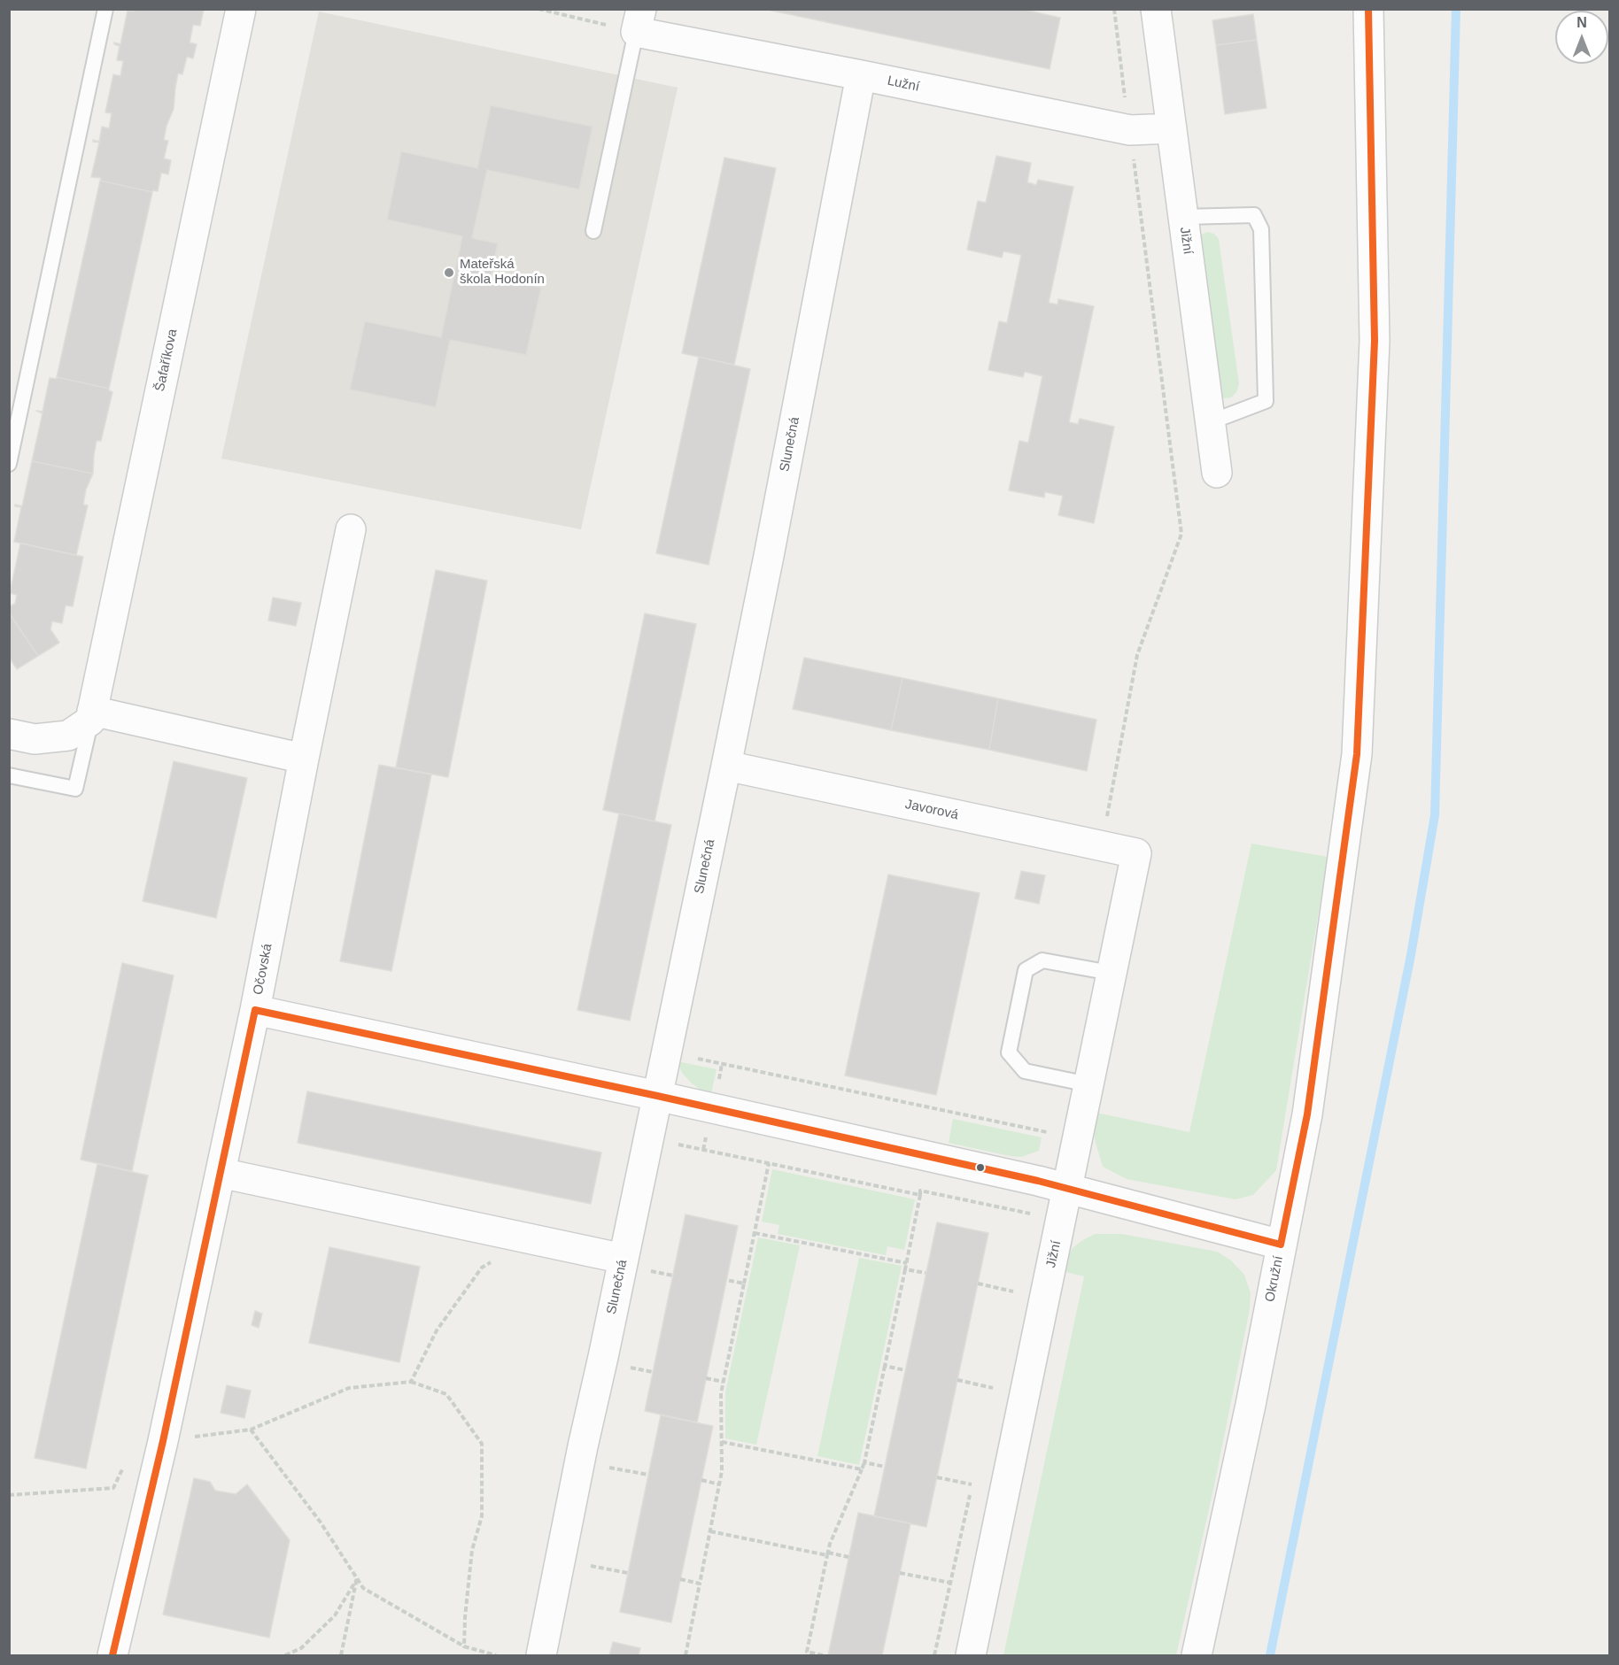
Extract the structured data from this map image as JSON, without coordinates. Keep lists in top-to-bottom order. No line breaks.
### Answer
{"streets":{"street":["Lužní","Jižní","Šafaříkova","Slunečná","Javorová","Očovská","Okružní"]},"crossings":[["Lužní","Jižní"],["Lužní","Slunečná"],["Jižní","Javorová"],["Slunečná","Javorová"]],"places":["Mateřská škola Hodonín"],"north":"top"}
